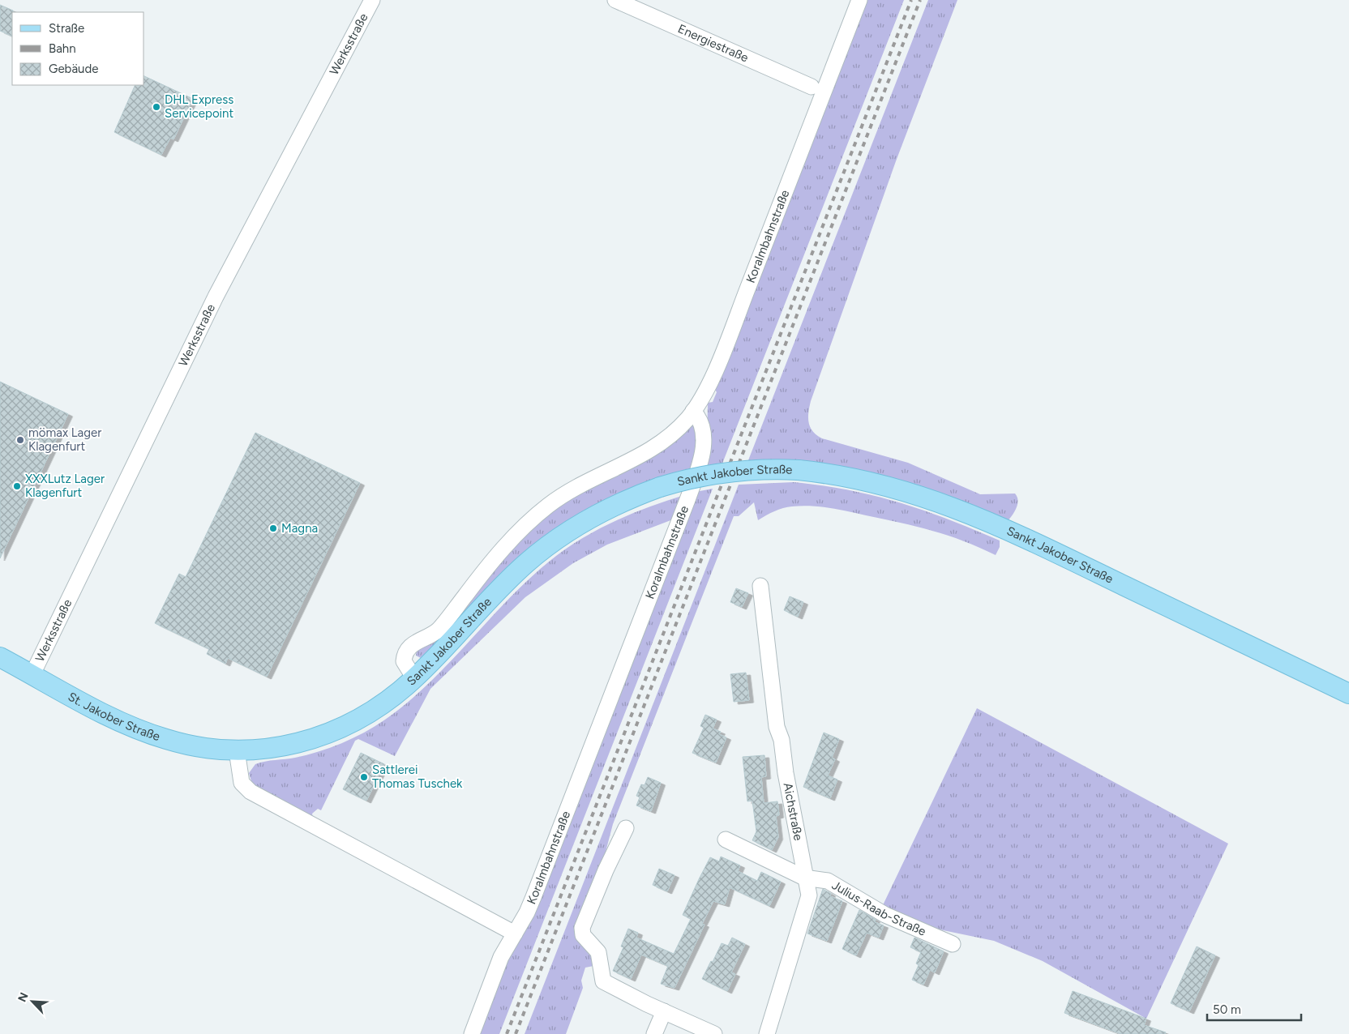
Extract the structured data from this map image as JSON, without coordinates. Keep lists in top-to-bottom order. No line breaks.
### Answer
{"streets":{"main road":["Sankt Jakober Straße","St. Jakober Straße"],"street":["Energiestraße","Werksstraße","Koralmbahnstraße","Aichstraße","Julius-Raab-Straße"]},"crossings":[["Werksstraße","St. Jakober Straße"],["Sankt Jakober Straße","St. Jakober Straße"],["Aichstraße","Julius-Raab-Straße"]],"places":["DHL Express Servicepoint","mömax Lager Klagenfurt","XXXLutz Lager Klagenfurt","Magna","Sattlerei Thomas Tuschek"],"legend":["Straße","Bahn","Gebäude"],"scale_bar":"50 m","north":"top left"}
